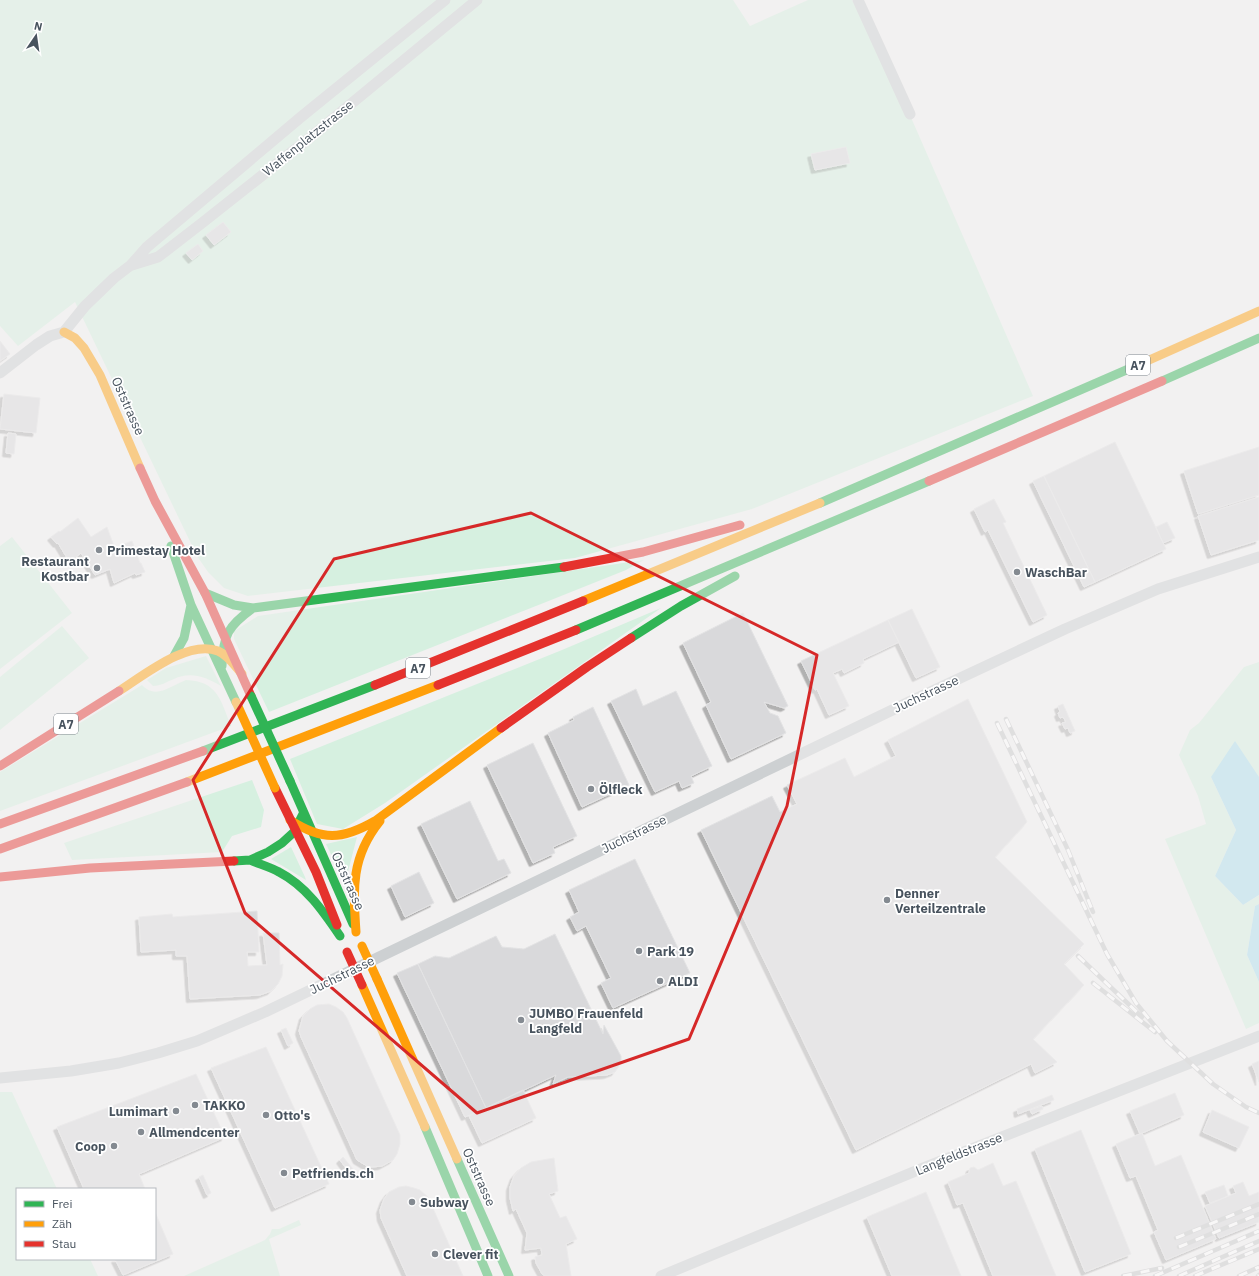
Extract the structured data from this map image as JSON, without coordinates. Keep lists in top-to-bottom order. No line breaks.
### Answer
{"streets":{"main road":["A7","Oststrasse"],"street":["Waffenplatzstrasse","Juchstrasse","Langfeldstrasse"]},"crossings":[["Waffenplatzstrasse","Oststrasse"],["A7","Oststrasse"]],"places":["Primestay Hotel","Restaurant Kostbar","WaschBar","Ölfleck","Denner Verteilzentrale","Park 19","ALDI","JUMBO Frauenfeld Langfeld","TAKKO","Lumimart","Otto's","Allmendcenter","Coop","Petfriends.ch","Subway","Clever fit"],"legend":["Frei","Zäh","Stau"],"north":"top"}
